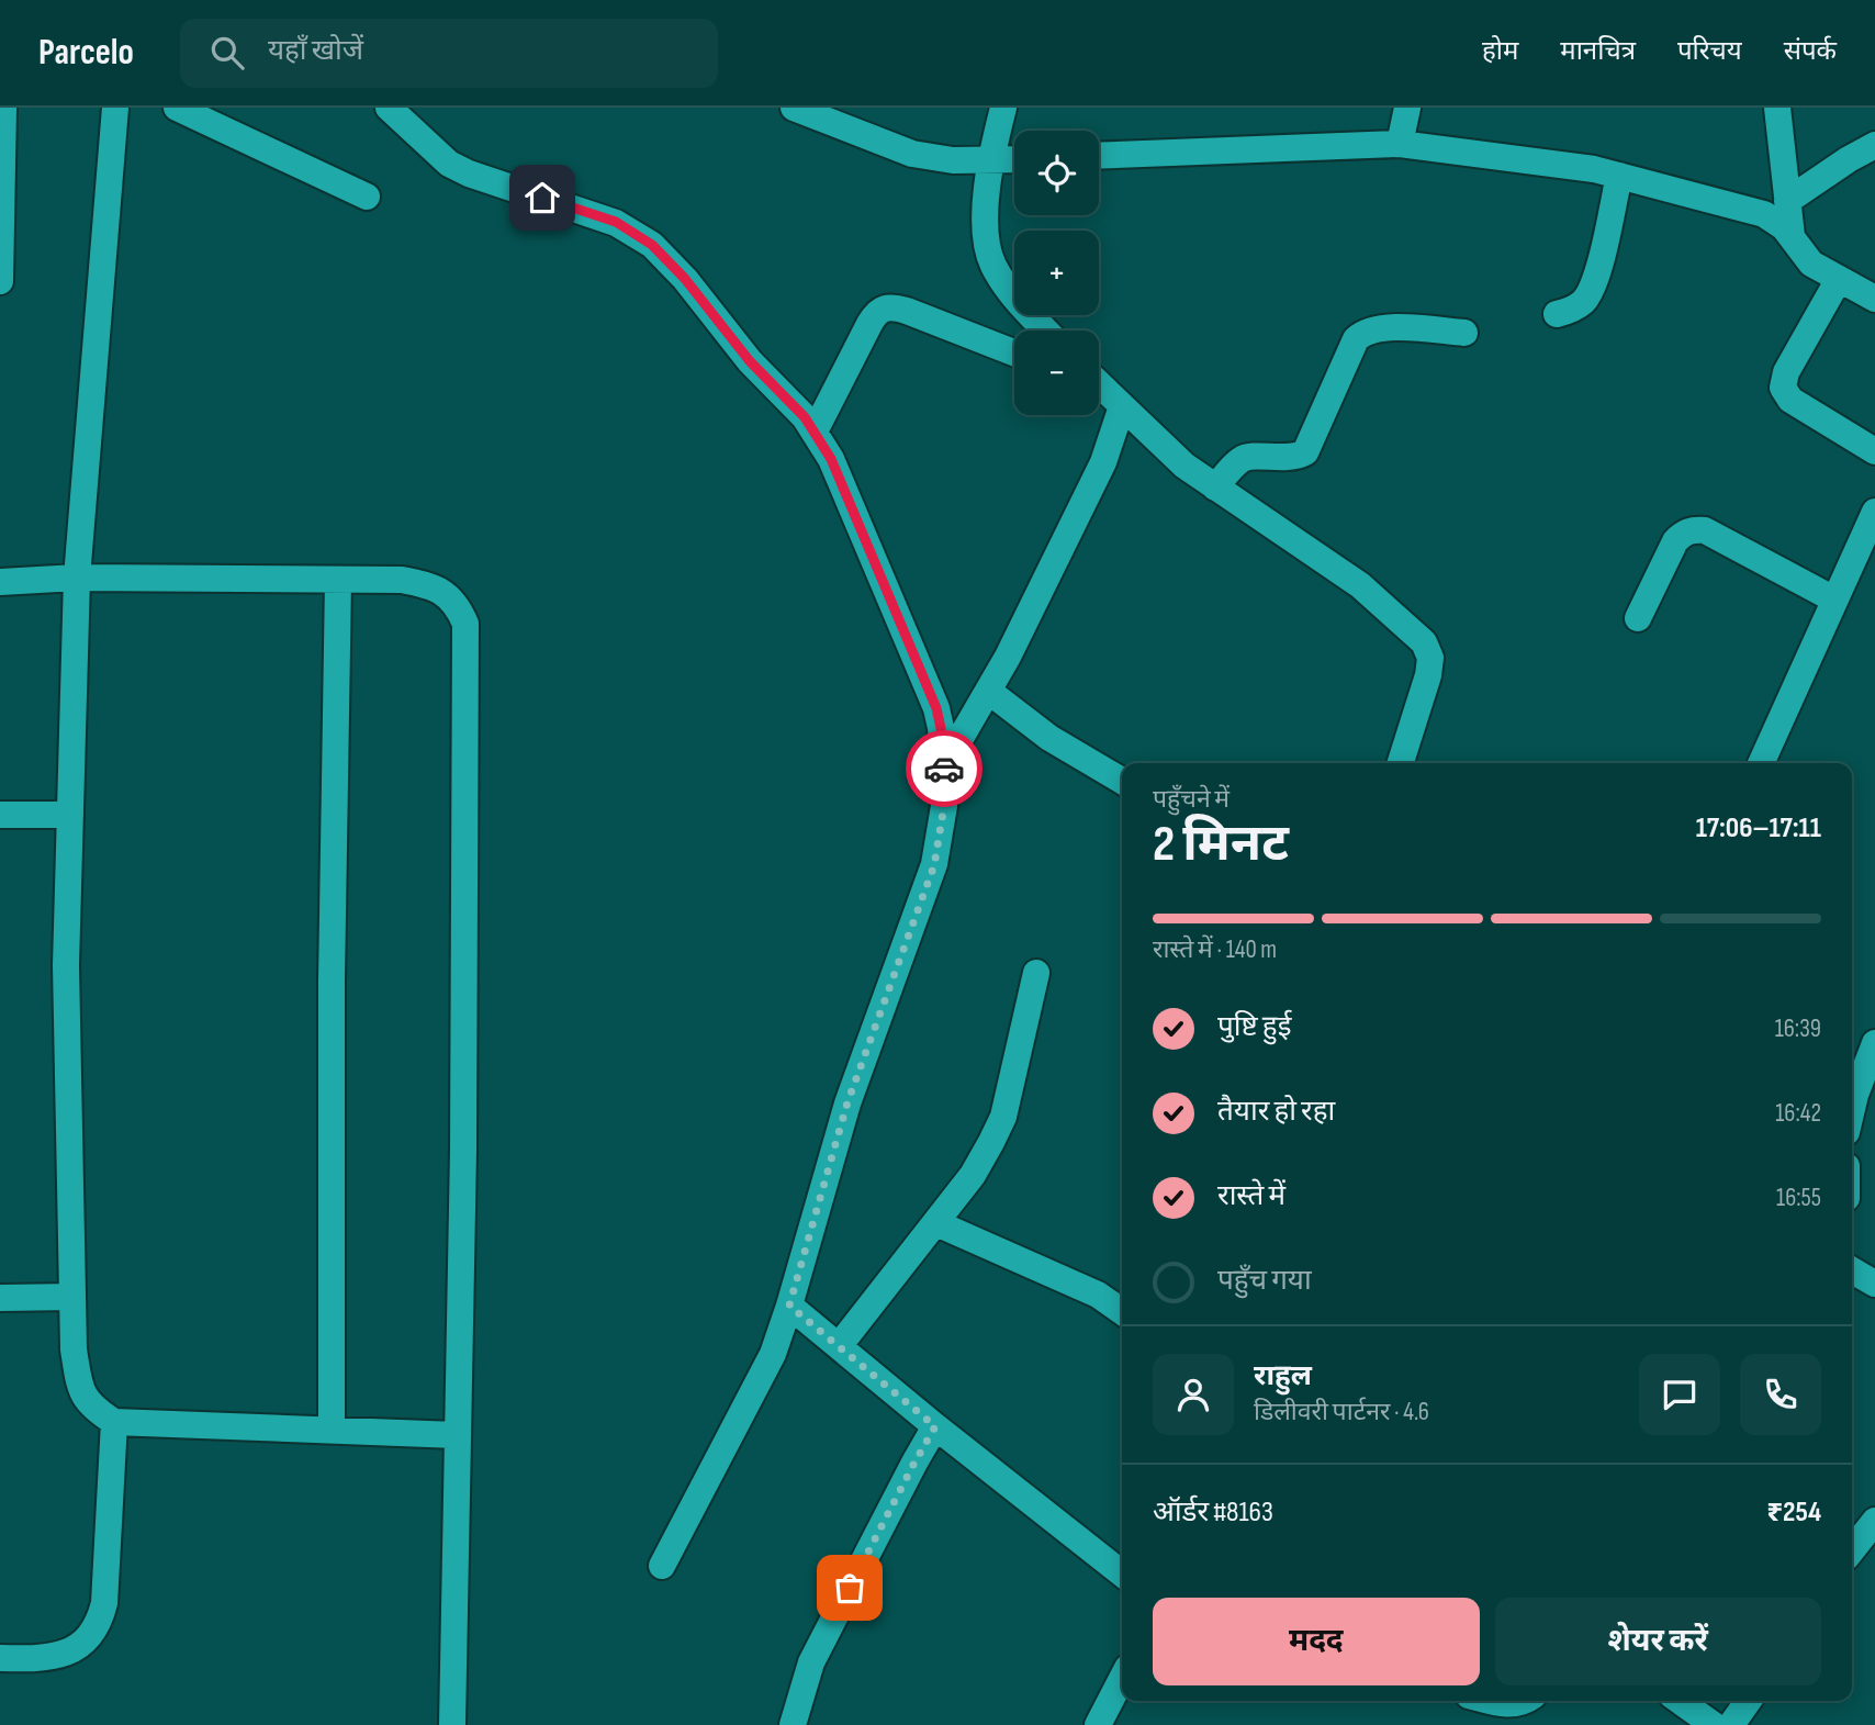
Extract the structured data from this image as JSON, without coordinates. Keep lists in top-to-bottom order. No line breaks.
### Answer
{"page":{"header":"Parcelo","search":"यहाँ खोजें","nav":["होम","मानचित्र","परिचय","संपर्क"],"map_buttons":["+","−"],"heading":["2 मिनट","पहुँचने में","17:06–17:11"],"panel":["राहुल","डिलीवरी पार्टनर · 4.6","ऑर्डर #8163","₹254"],"bar":"रास्ते में · 140 m","list":[["पुष्टि हुई","16:39"],["तैयार हो रहा","16:42"],["रास्ते में","16:55"],"पहुँच गया"],"buttons":["मदद","शेयर करें"]}}
